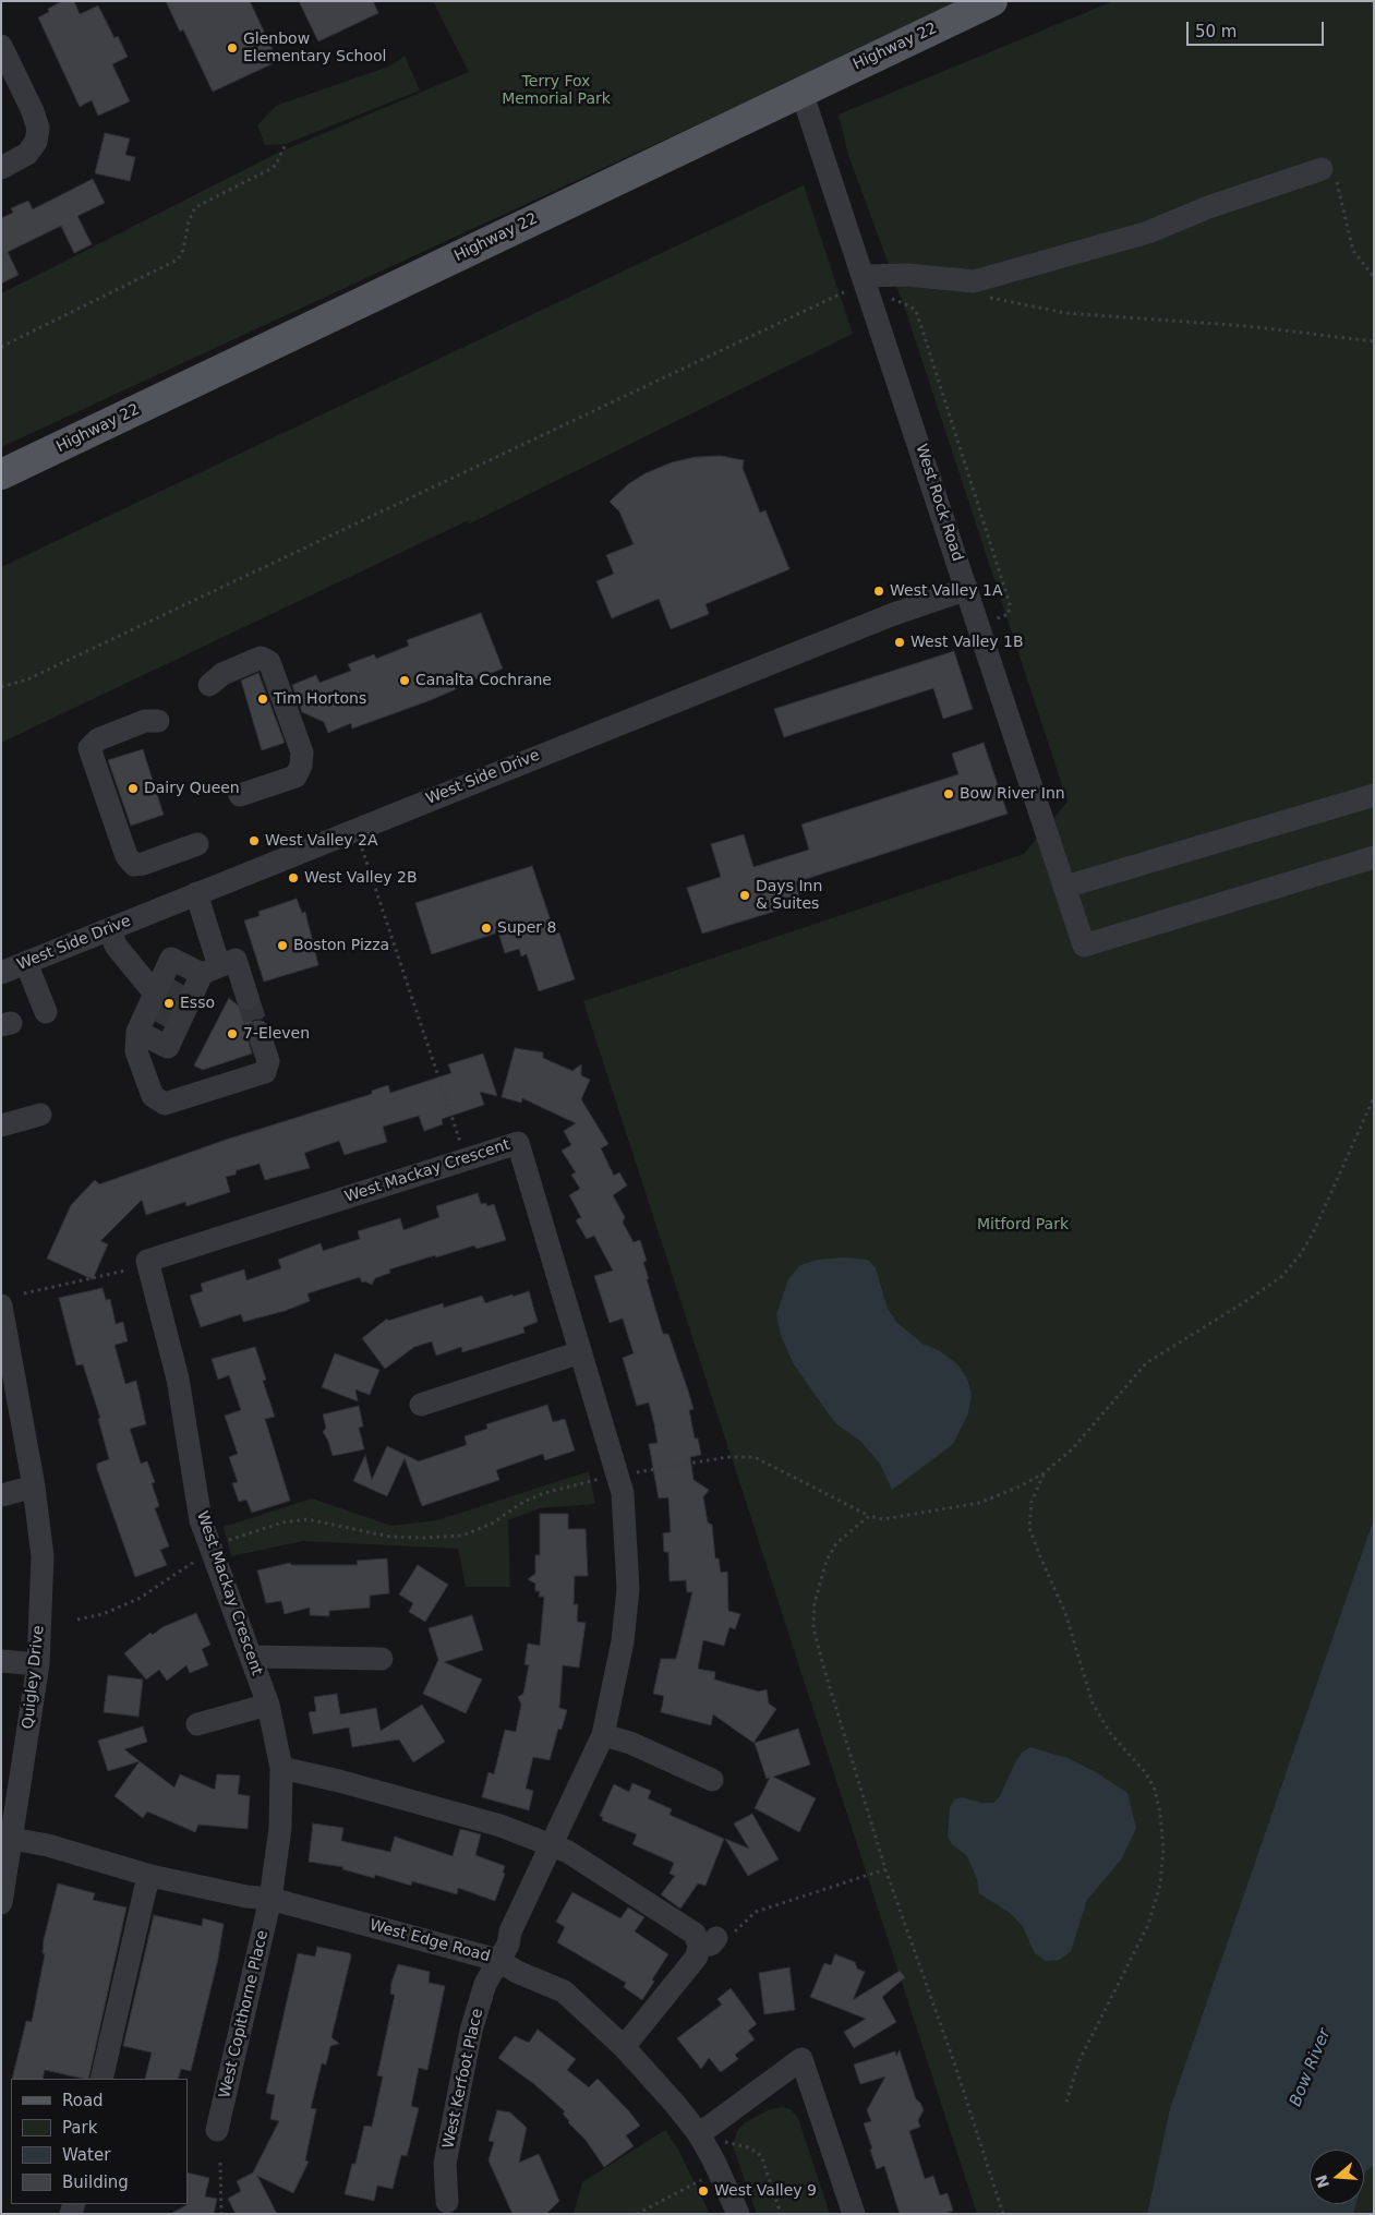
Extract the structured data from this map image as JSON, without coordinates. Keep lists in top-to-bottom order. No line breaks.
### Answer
{"streets":{"main road":["Highway 22"],"street":["West Rock Road","West Side Drive","West Mackay Crescent","Quigley Drive","West Edge Road","West Copithorne Place","West Kerfoot Place"]},"crossings":[["Highway 22","West Rock Road"],["West Rock Road","West Side Drive"],["West Mackay Crescent","West Edge Road"],["West Mackay Crescent","West Copithorne Place"],["West Mackay Crescent","West Kerfoot Place"],["Quigley Drive","West Edge Road"],["West Edge Road","West Copithorne Place"],["West Edge Road","West Kerfoot Place"]],"water":["Bow River"],"parks":["Terry Fox Memorial Park","Mitford Park"],"places":["Glenbow Elementary School","West Valley 1A","West Valley 1B","Canalta Cochrane","Tim Hortons","Dairy Queen","Bow River Inn","West Valley 2A","West Valley 2B","Days Inn & Suites","Super 8","Boston Pizza","Esso","7-Eleven","West Valley 9"],"legend":["Road","Park","Water","Building"],"scale_bar":"50 m","north":"left"}
